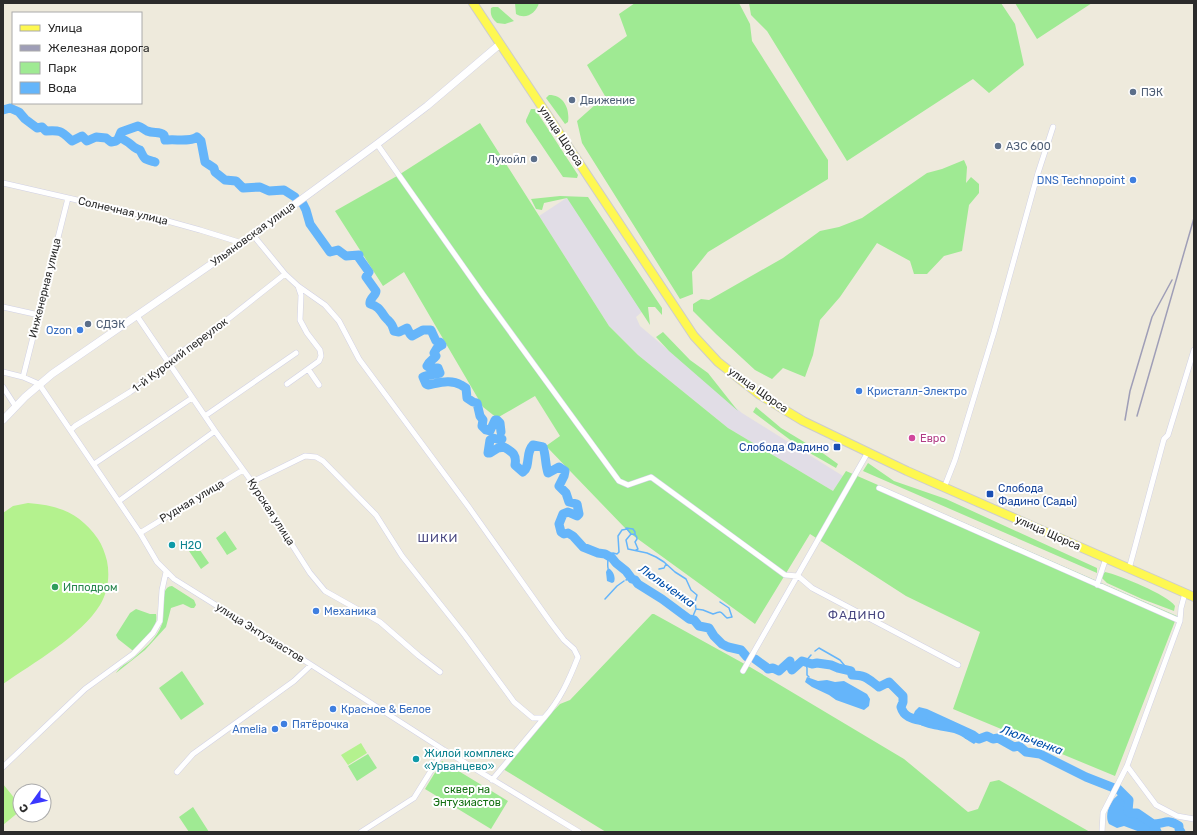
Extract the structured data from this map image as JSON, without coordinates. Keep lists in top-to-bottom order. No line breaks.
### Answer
{"streets":{"main road":["улица Щорса","Ульяновская улица"],"street":["Солнечная улица","Инженерная улица","1-й Курский переулок","Рудная улица","Курская улица","улица Энтузиастов"]},"crossings":[["улица Щорса","Ульяновская улица"],["Солнечная улица","Ульяновская улица"],["Солнечная улица","Инженерная улица"],["Ульяновская улица","Курская улица"],["Ульяновская улица","улица Энтузиастов"],["1-й Курский переулок","Курская улица"],["1-й Курский переулок","улица Энтузиастов"],["Рудная улица","Курская улица"],["Рудная улица","улица Энтузиастов"]],"districts":["ШИКИ","ФАДИНО"],"water":["Люльченка"],"parks":["сквер на Энтузиастов"],"places":{"other":["ПЭК","Движение","АЗС 600","Лукойл","DNS Technopoint","СДЭК","Ozon","Кристалл-Электро","Евро","H2O","Ипподром","Механика","Красное & Белое","Пятёрочка","Amelia","Жилой комплекс «Урванцево»"],"transit":["Слобода Фадино","Слобода Фадино (Сады)"]},"legend":["Улица","Железная дорога","Парк","Вода"],"north":"bottom left"}
